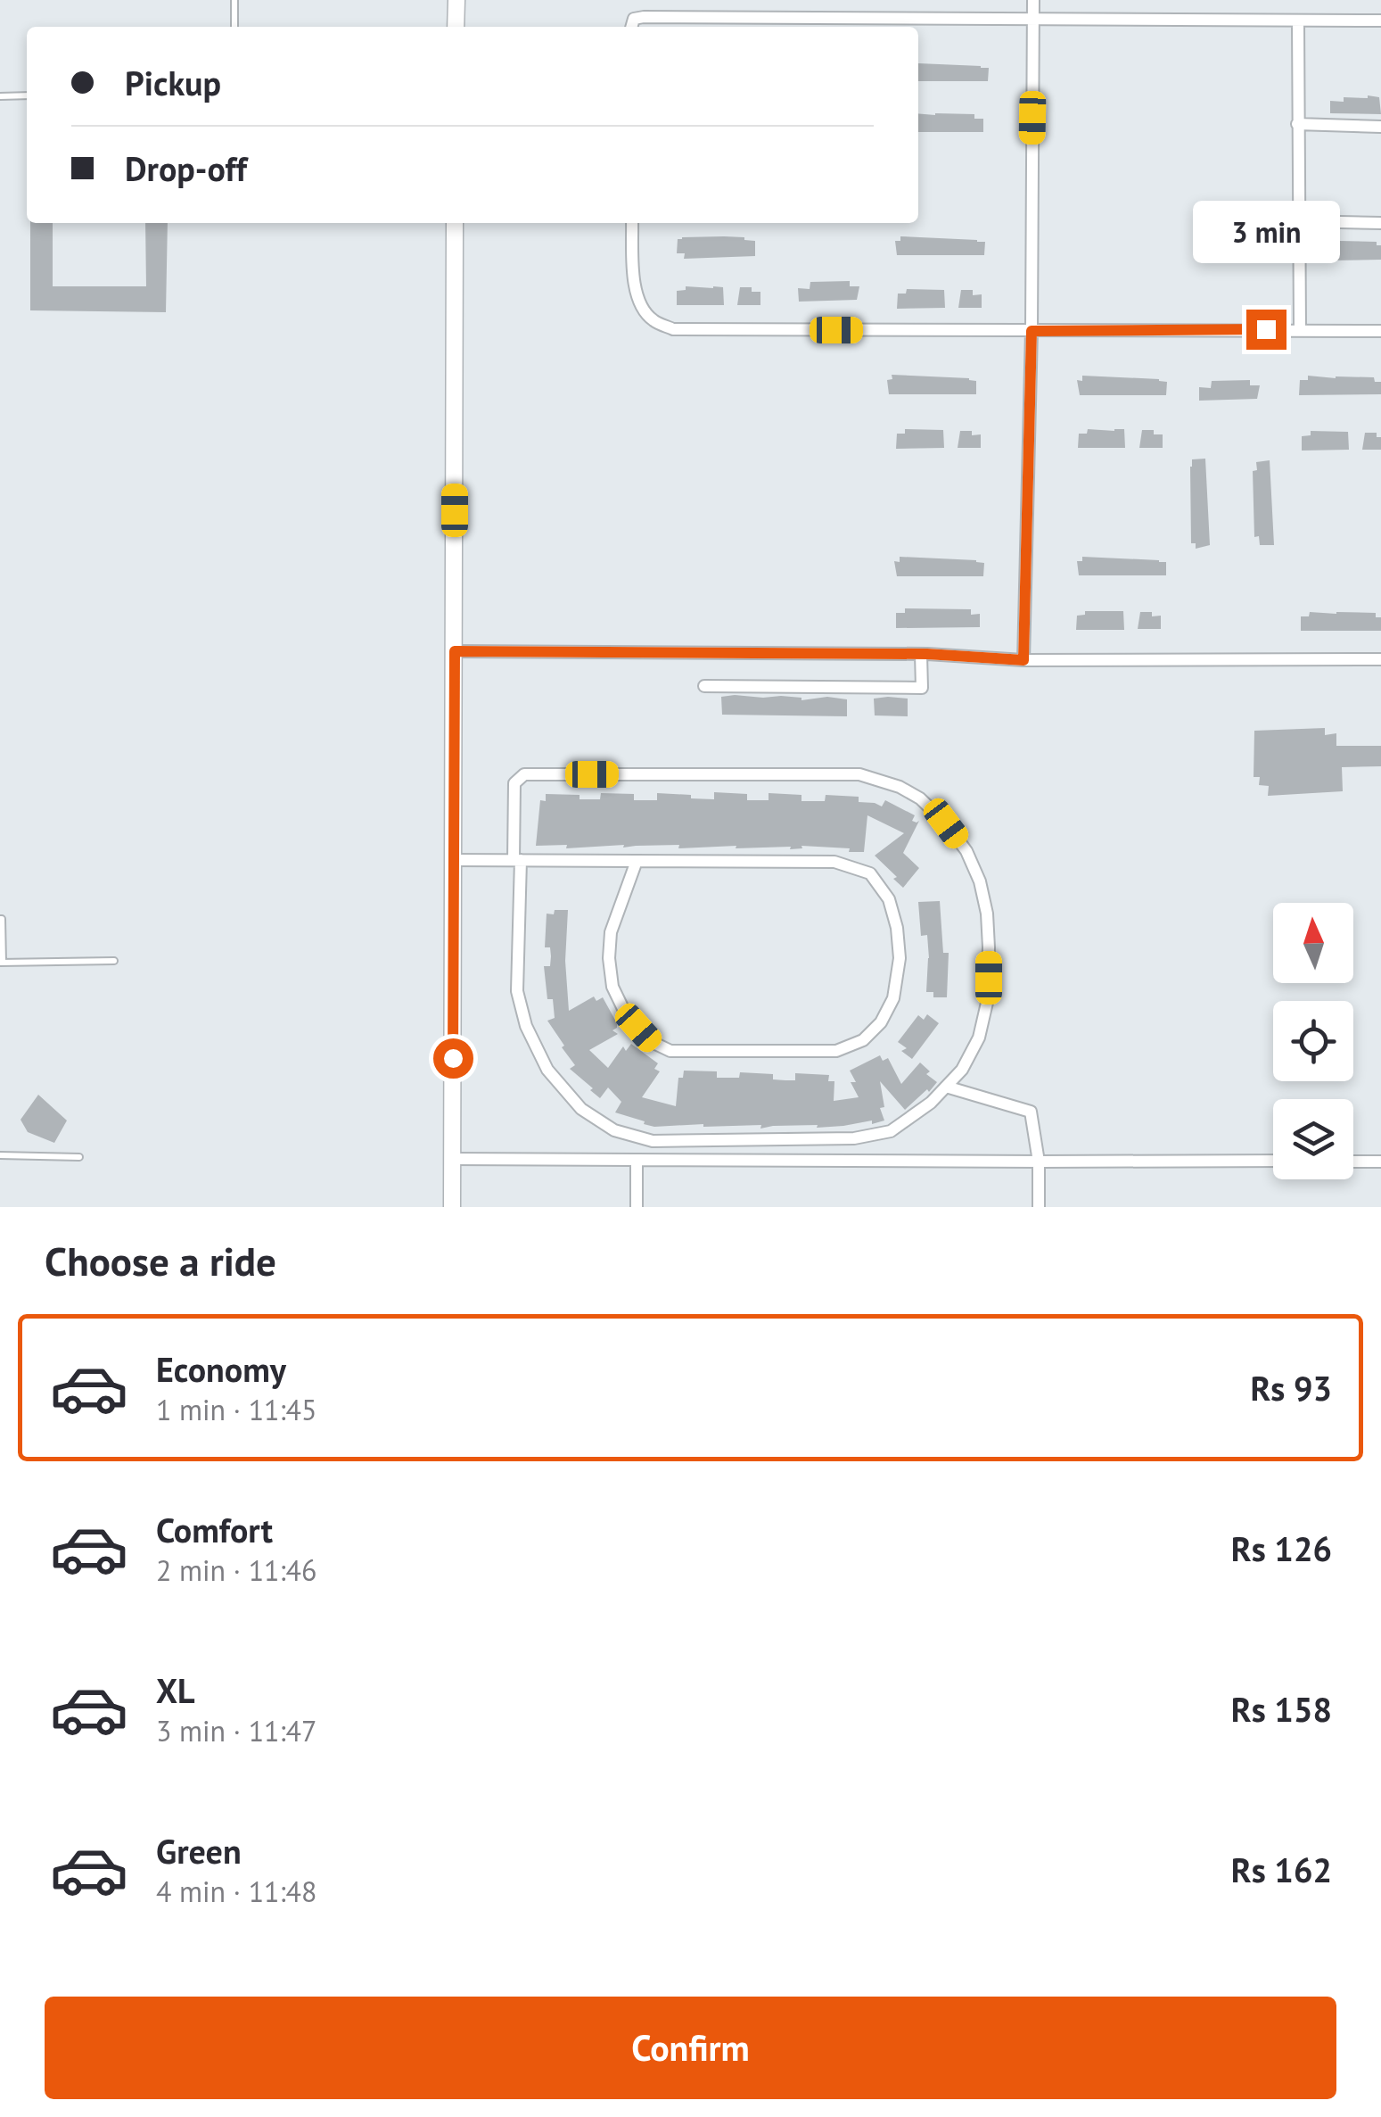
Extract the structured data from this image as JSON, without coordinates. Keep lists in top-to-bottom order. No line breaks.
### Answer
{"north":"top","page":{"banner":["Pickup","Drop-off"],"bubble":"3 min","heading":"Choose a ride","list":[{"name":"Economy","note":"1 min · 11:45","value":"Rs 93"},{"name":"Comfort","note":"2 min · 11:46","value":"Rs 126"},{"name":"XL","note":"3 min · 11:47","value":"Rs 158"},{"name":"Green","note":"4 min · 11:48","value":"Rs 162"}],"buttons":"Confirm"}}
